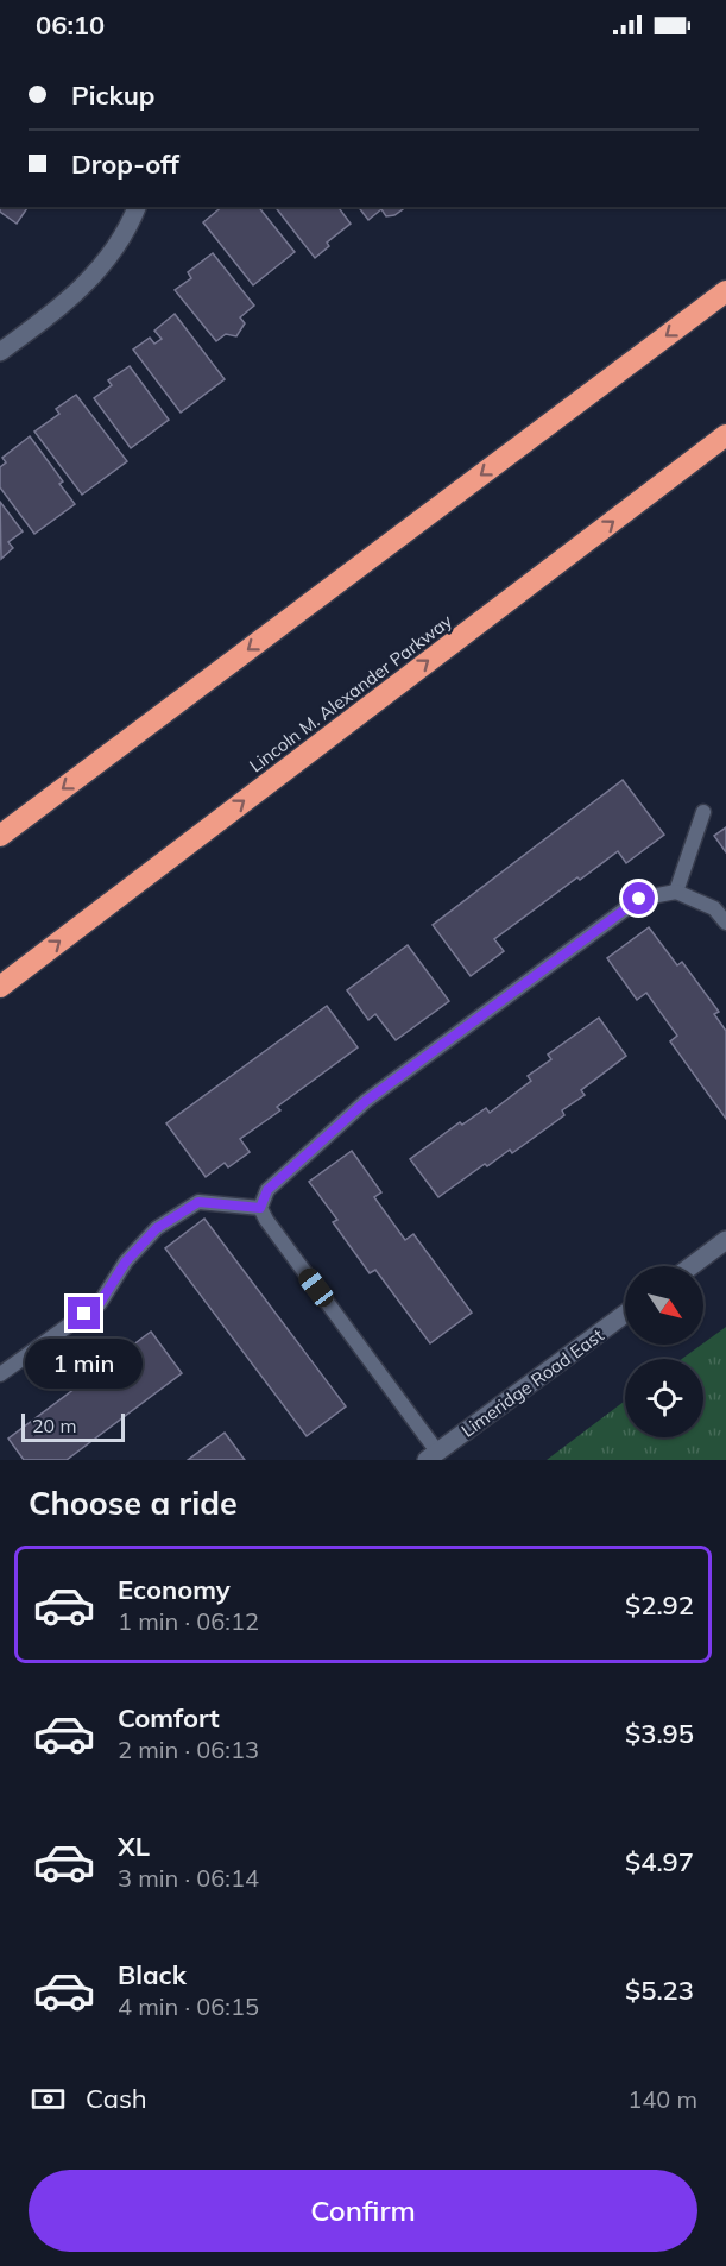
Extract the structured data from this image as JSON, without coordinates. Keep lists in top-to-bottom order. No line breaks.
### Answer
{"streets":{"highway":["Lincoln M. Alexander Parkway"],"street":["Limeridge Road East"]},"scale_bar":"20 m","north":"bottom right","page":{"status":"06:10","banner":["Pickup","Drop-off"],"bubble":"1 min","scale":"20 m","heading":"Choose a ride","list":[{"name":"Economy","note":"1 min · 06:12","value":"$2.92"},{"name":"Comfort","note":"2 min · 06:13","value":"$3.95"},{"name":"XL","note":"3 min · 06:14","value":"$4.97"},{"name":"Black","note":"4 min · 06:15","value":"$5.23"}],"pay":["Cash","140 m"],"buttons":"Confirm"}}
